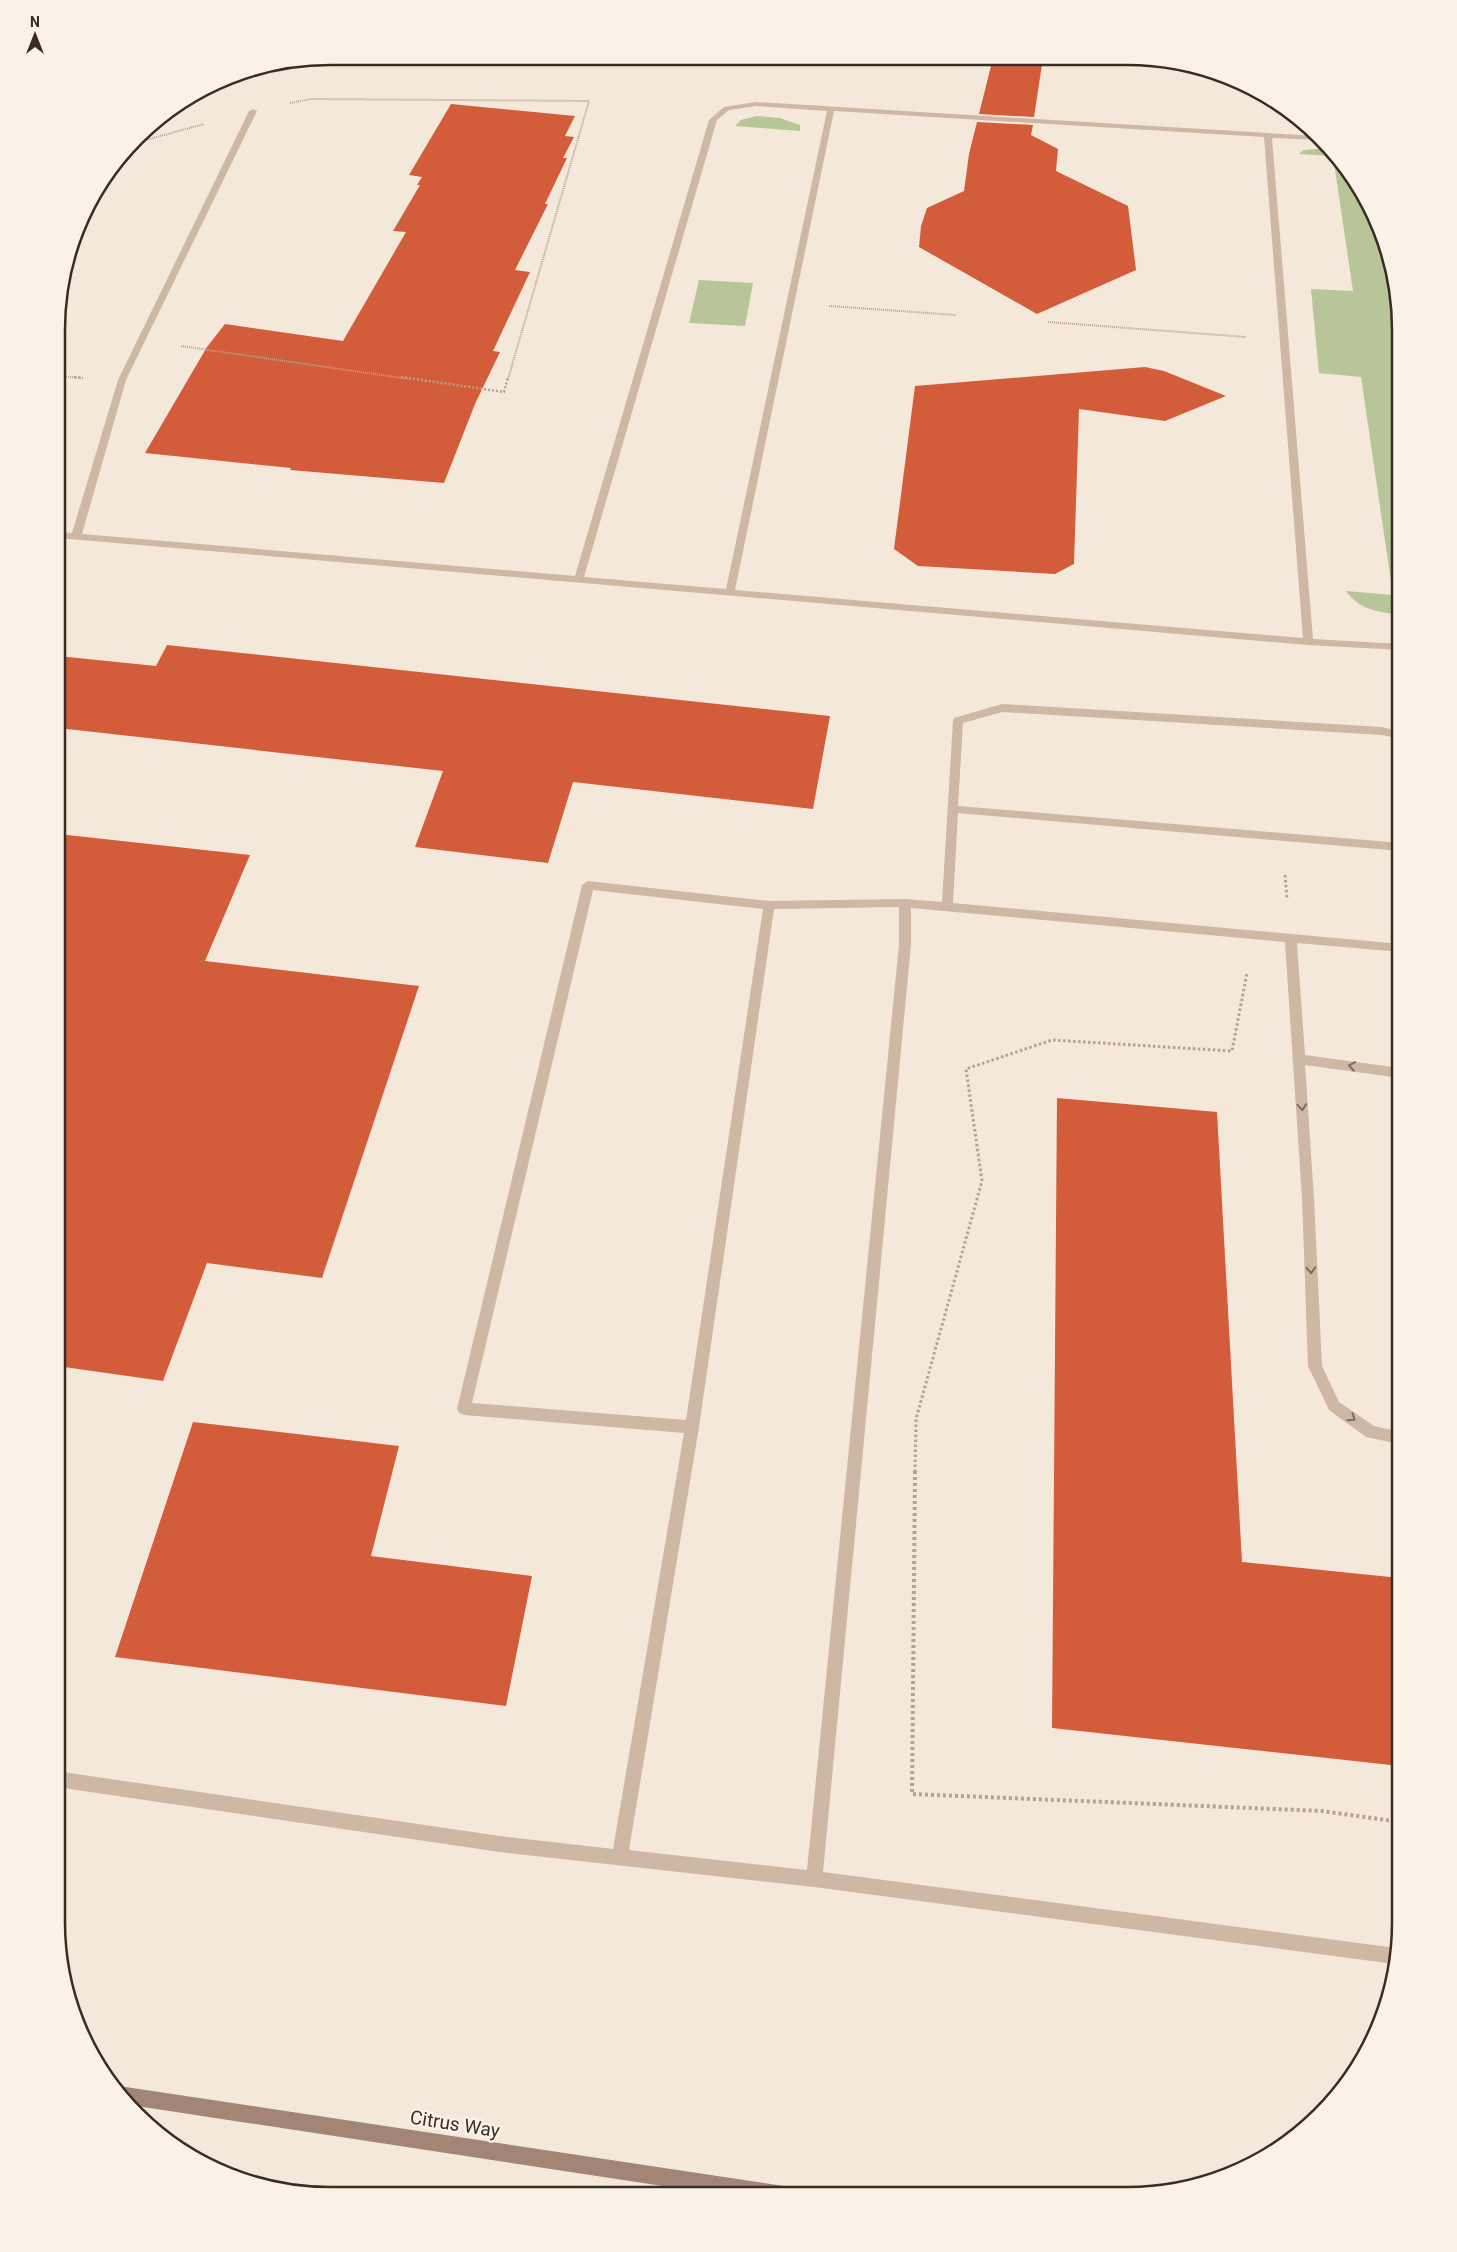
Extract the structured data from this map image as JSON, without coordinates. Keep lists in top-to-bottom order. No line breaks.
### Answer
{"streets":{"street":["Citrus Way"]},"north":"top"}
